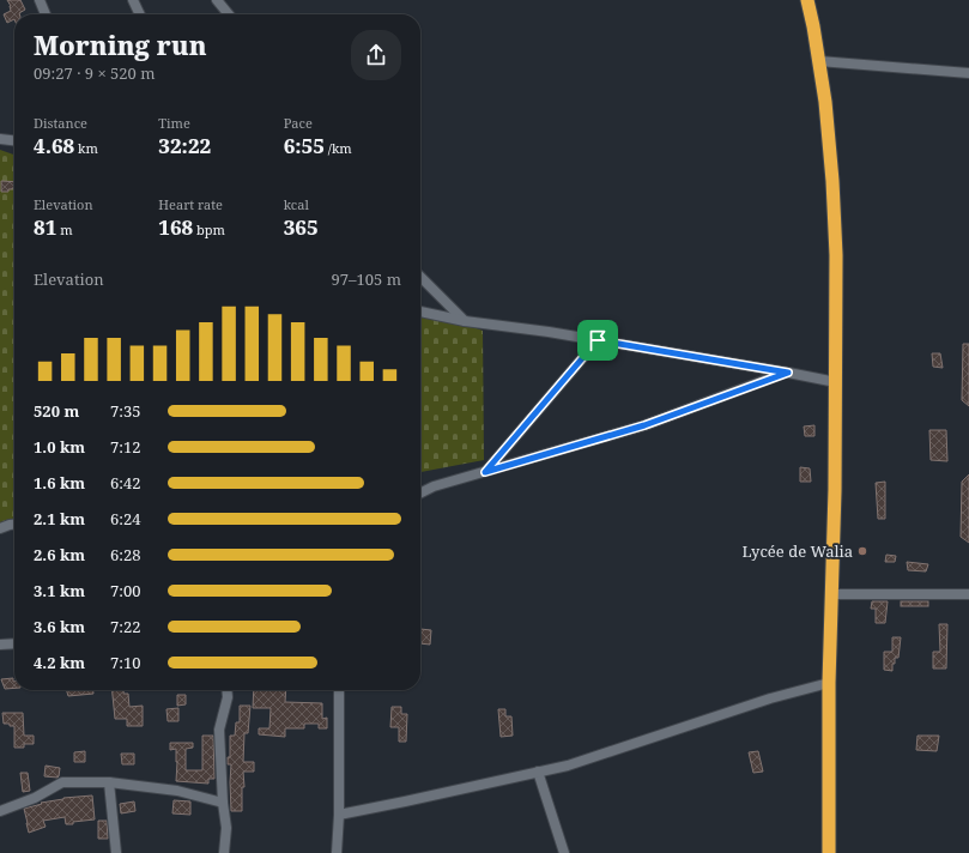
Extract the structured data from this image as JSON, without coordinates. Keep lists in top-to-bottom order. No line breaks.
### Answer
{"places":["Lycée de Walia"],"page":{"heading":["Morning run","09:27 · 9 × 520 m"],"stats":[["Distance","4.68 km"],["Time","32:22"],["Pace","6:55 /km"],["Elevation","81 m"],["Heart rate","168 bpm"],["kcal","365"]],"chart":["Elevation","97–105 m"],"list":[{"name":"520 m","note":"7:35"},{"name":"1.0 km","note":"7:12"},{"name":"1.6 km","note":"6:42"},{"name":"2.1 km","note":"6:24"},{"name":"2.6 km","note":"6:28"},{"name":"3.1 km","note":"7:00"},{"name":"3.6 km","note":"7:22"},{"name":"4.2 km","note":"7:10"}]}}
